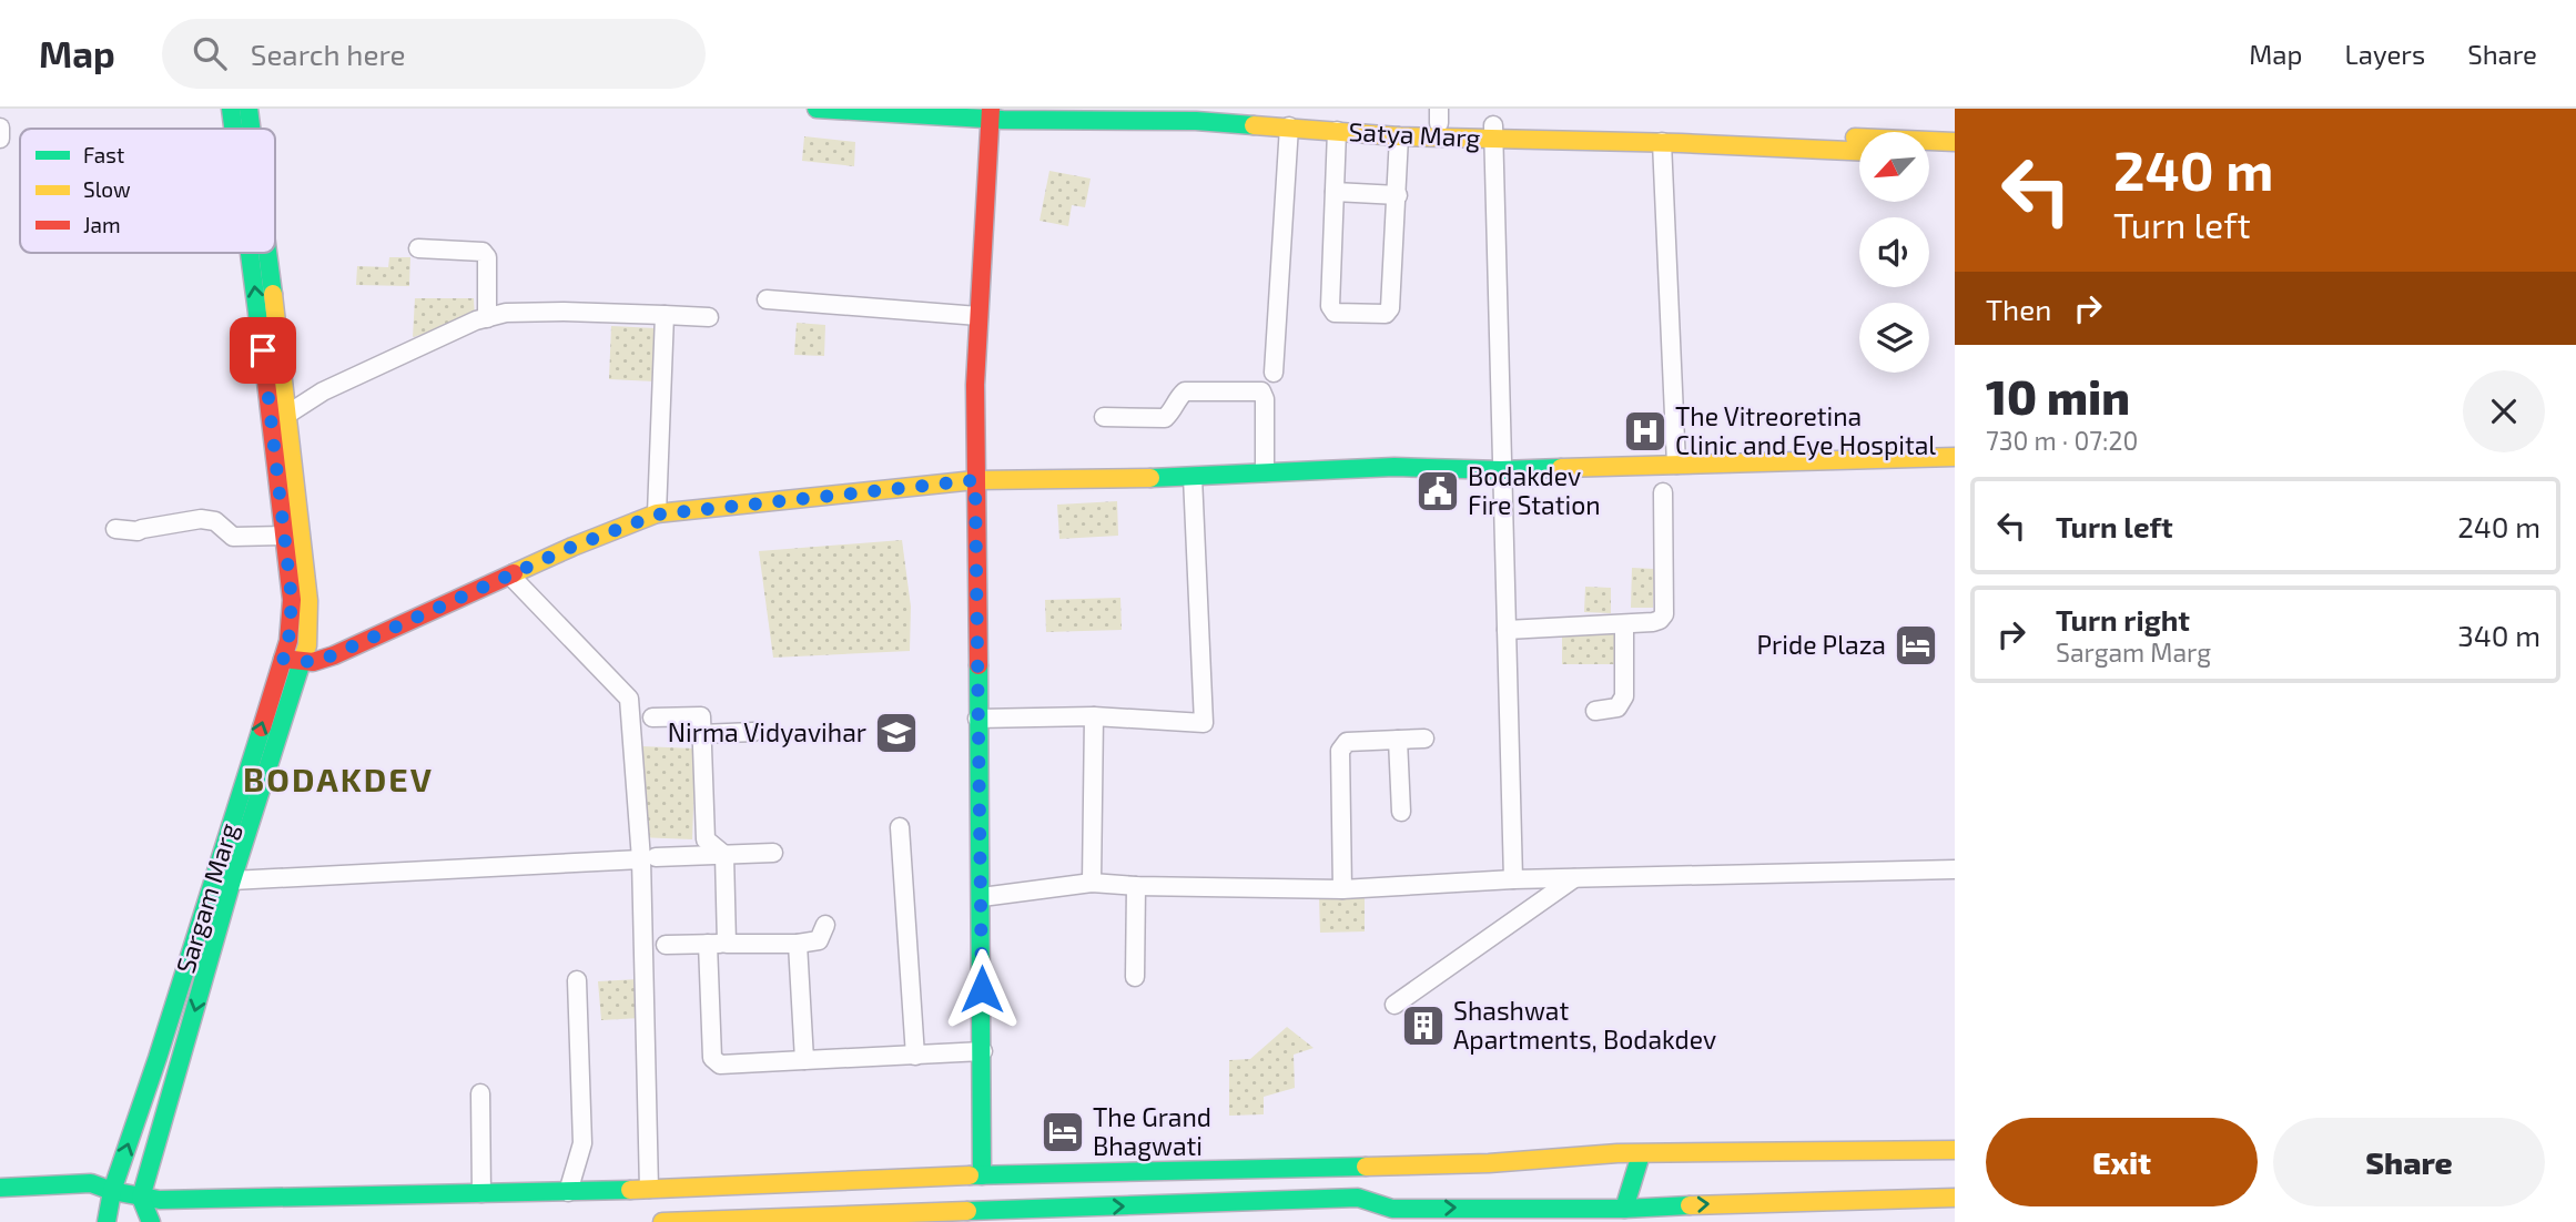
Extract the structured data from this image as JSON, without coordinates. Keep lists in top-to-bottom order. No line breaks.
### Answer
{"streets":{"main road":["Satya Marg","Sargam Marg"]},"districts":["BODAKDEV"],"places":{"hospital":["The Vitreoretina Clinic and Eye Hospital"],"public building":["Bodakdev Fire Station"],"hotel":["Pride Plaza","The Grand Bhagwati"],"school or university":["Nirma Vidyavihar"],"building":["Shashwat Apartments, Bodakdev"]},"legend":["Fast","Slow","Jam"],"north":"bottom left","page":{"header":"Map","search":"Search here","nav":["Map","Layers","Share"],"turn":["240 m","Turn left"],"then":"Then","heading":["10 min","730 m · 07:20"],"list":[{"name":"Turn left","value":"240 m"},{"name":"Turn right","note":"Sargam Marg","value":"340 m"}],"buttons":["Exit","Share"]}}
